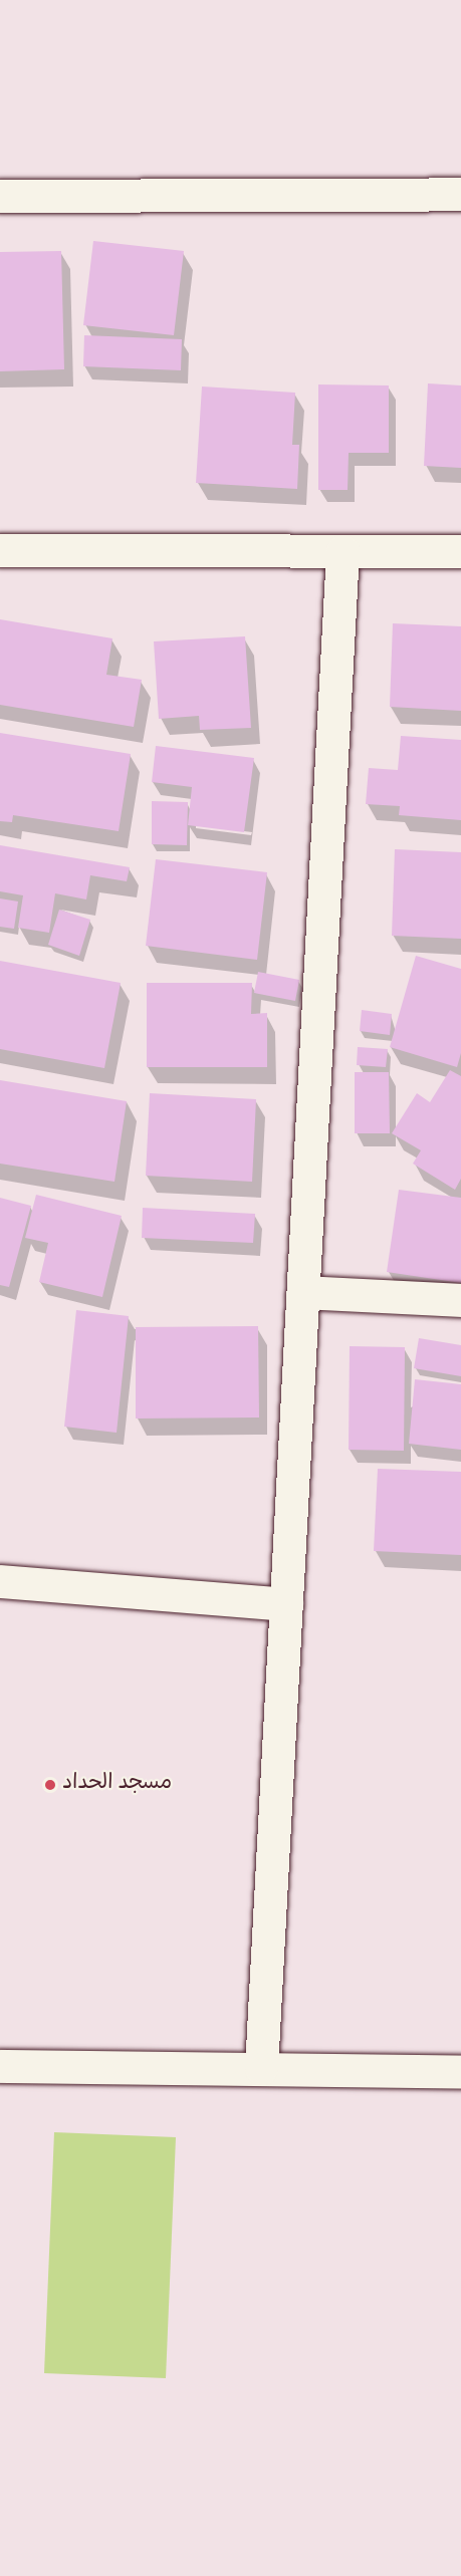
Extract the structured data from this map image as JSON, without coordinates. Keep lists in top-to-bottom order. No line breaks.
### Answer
{"places":["مسجد الحداد"]}
